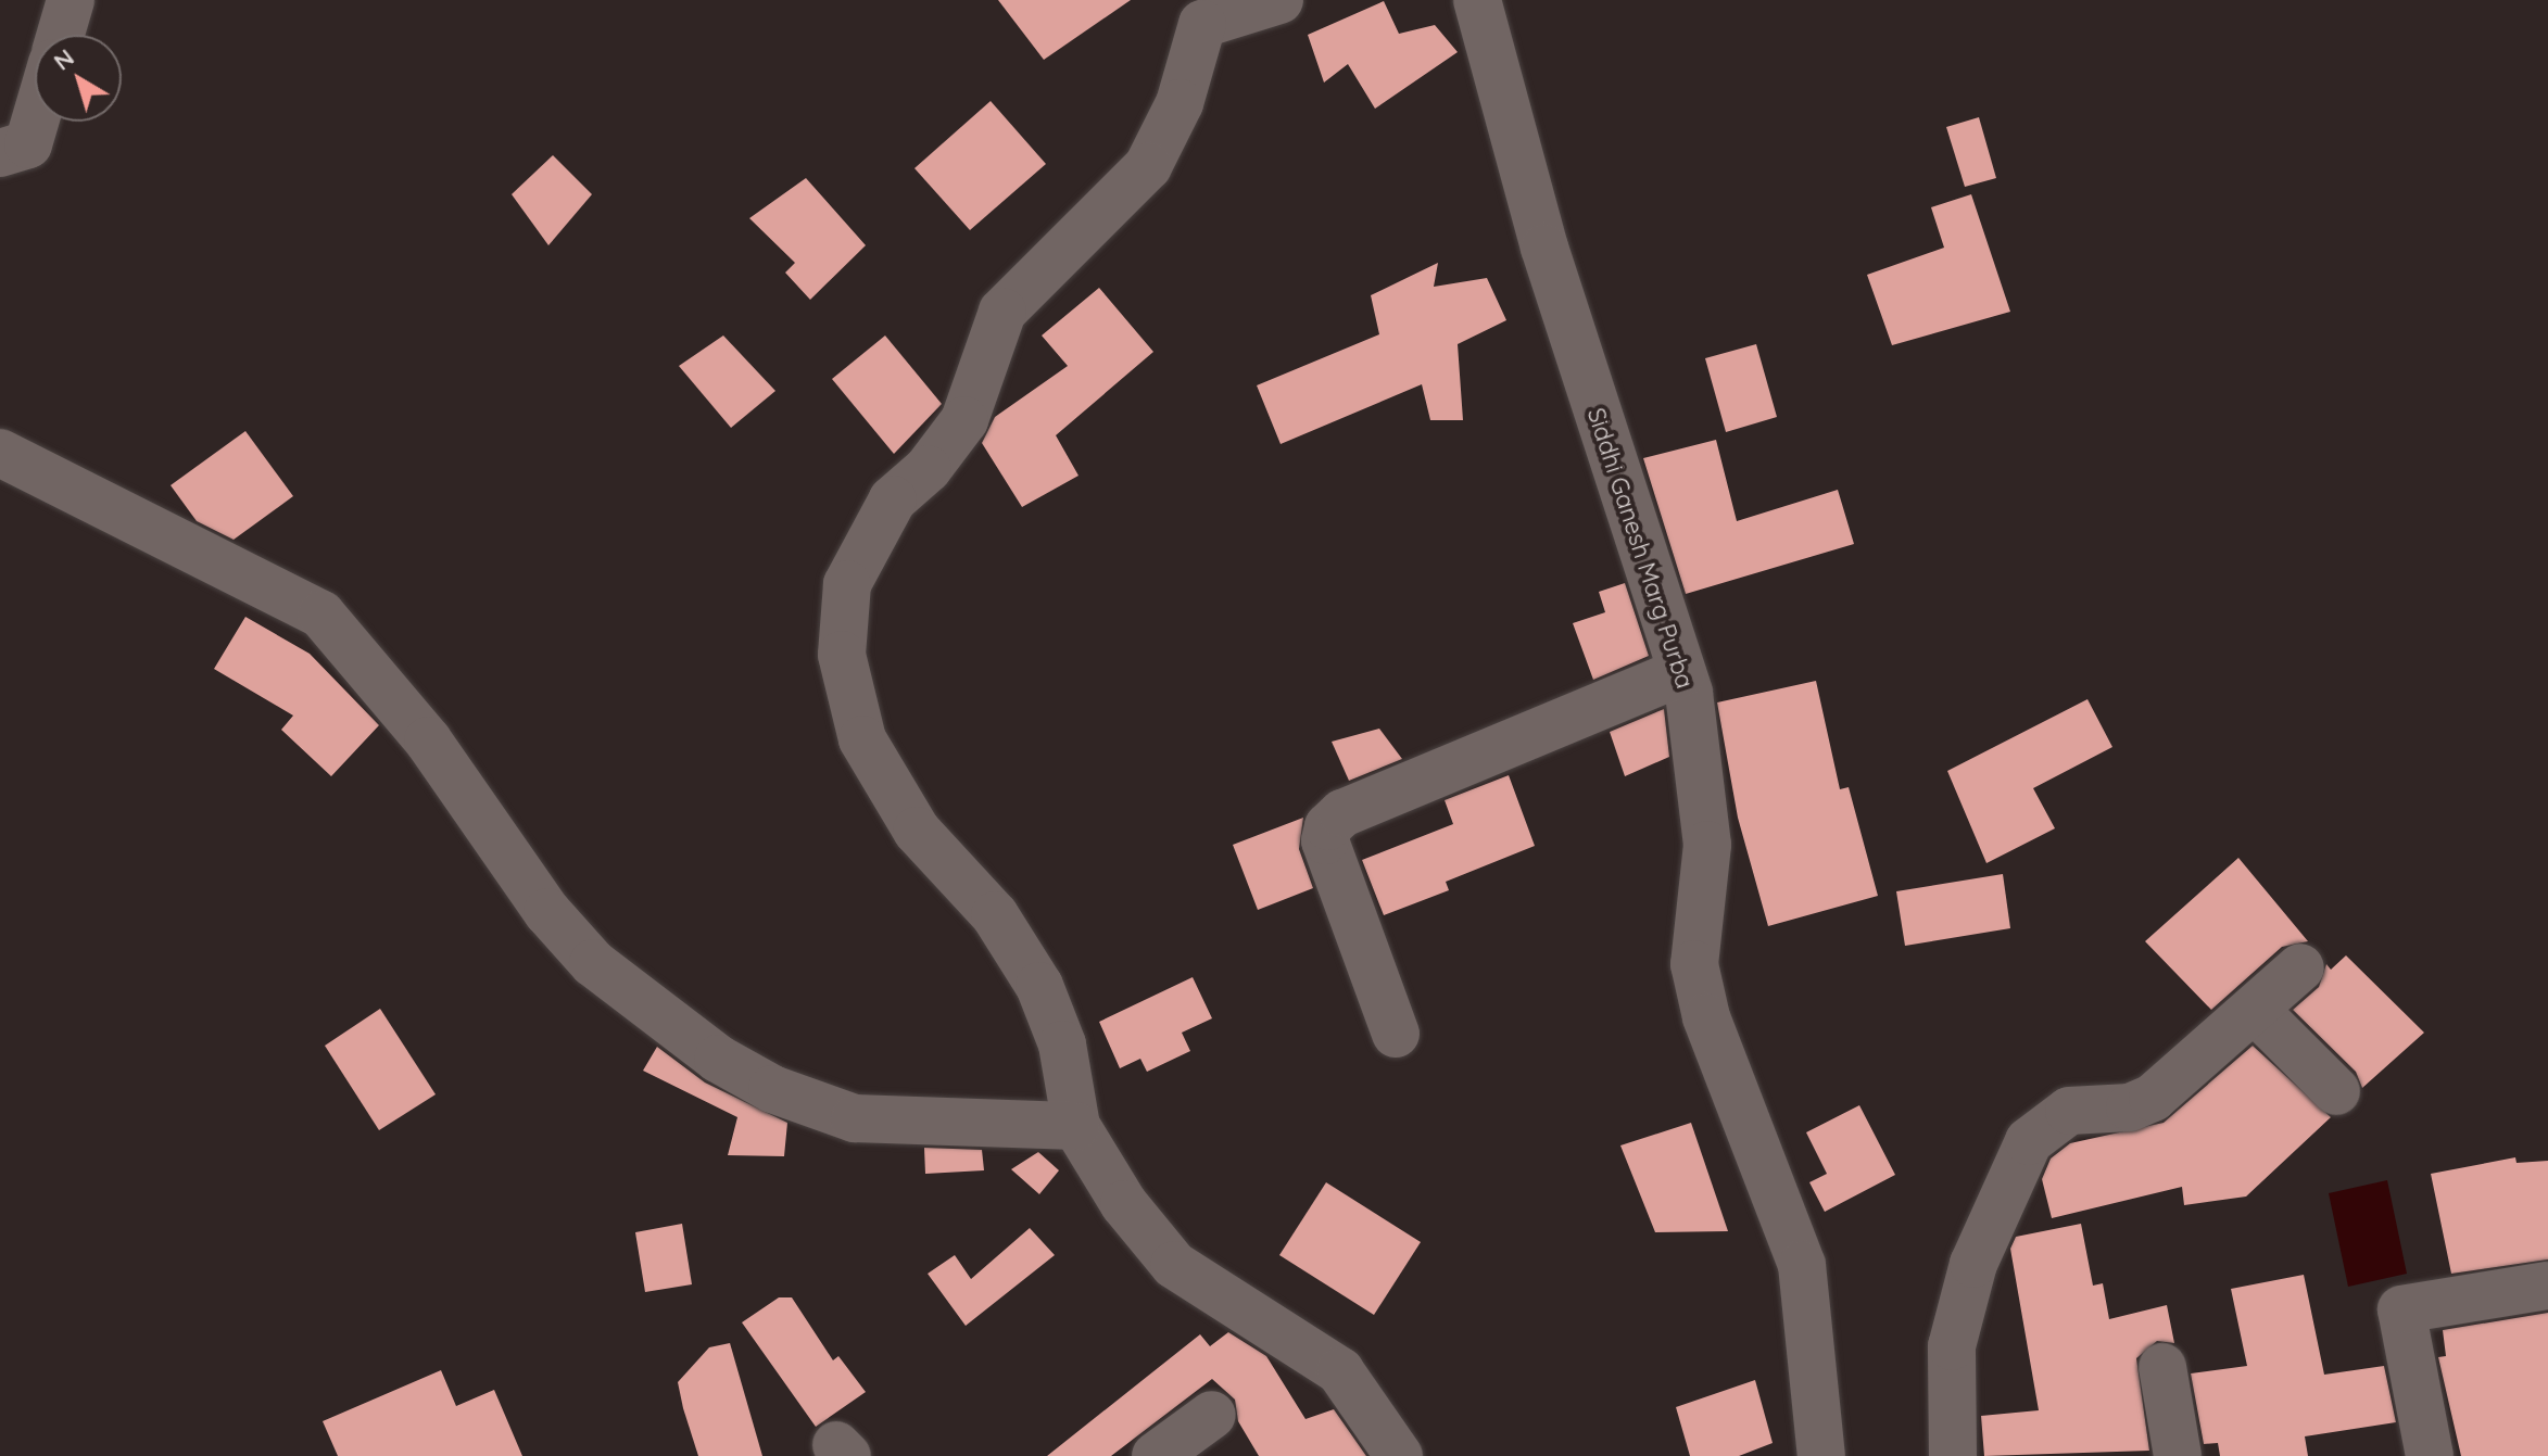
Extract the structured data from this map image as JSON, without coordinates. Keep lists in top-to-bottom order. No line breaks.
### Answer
{"streets":{"street":["Siddhi Ganesh Marg Purba"]},"north":"top left"}
